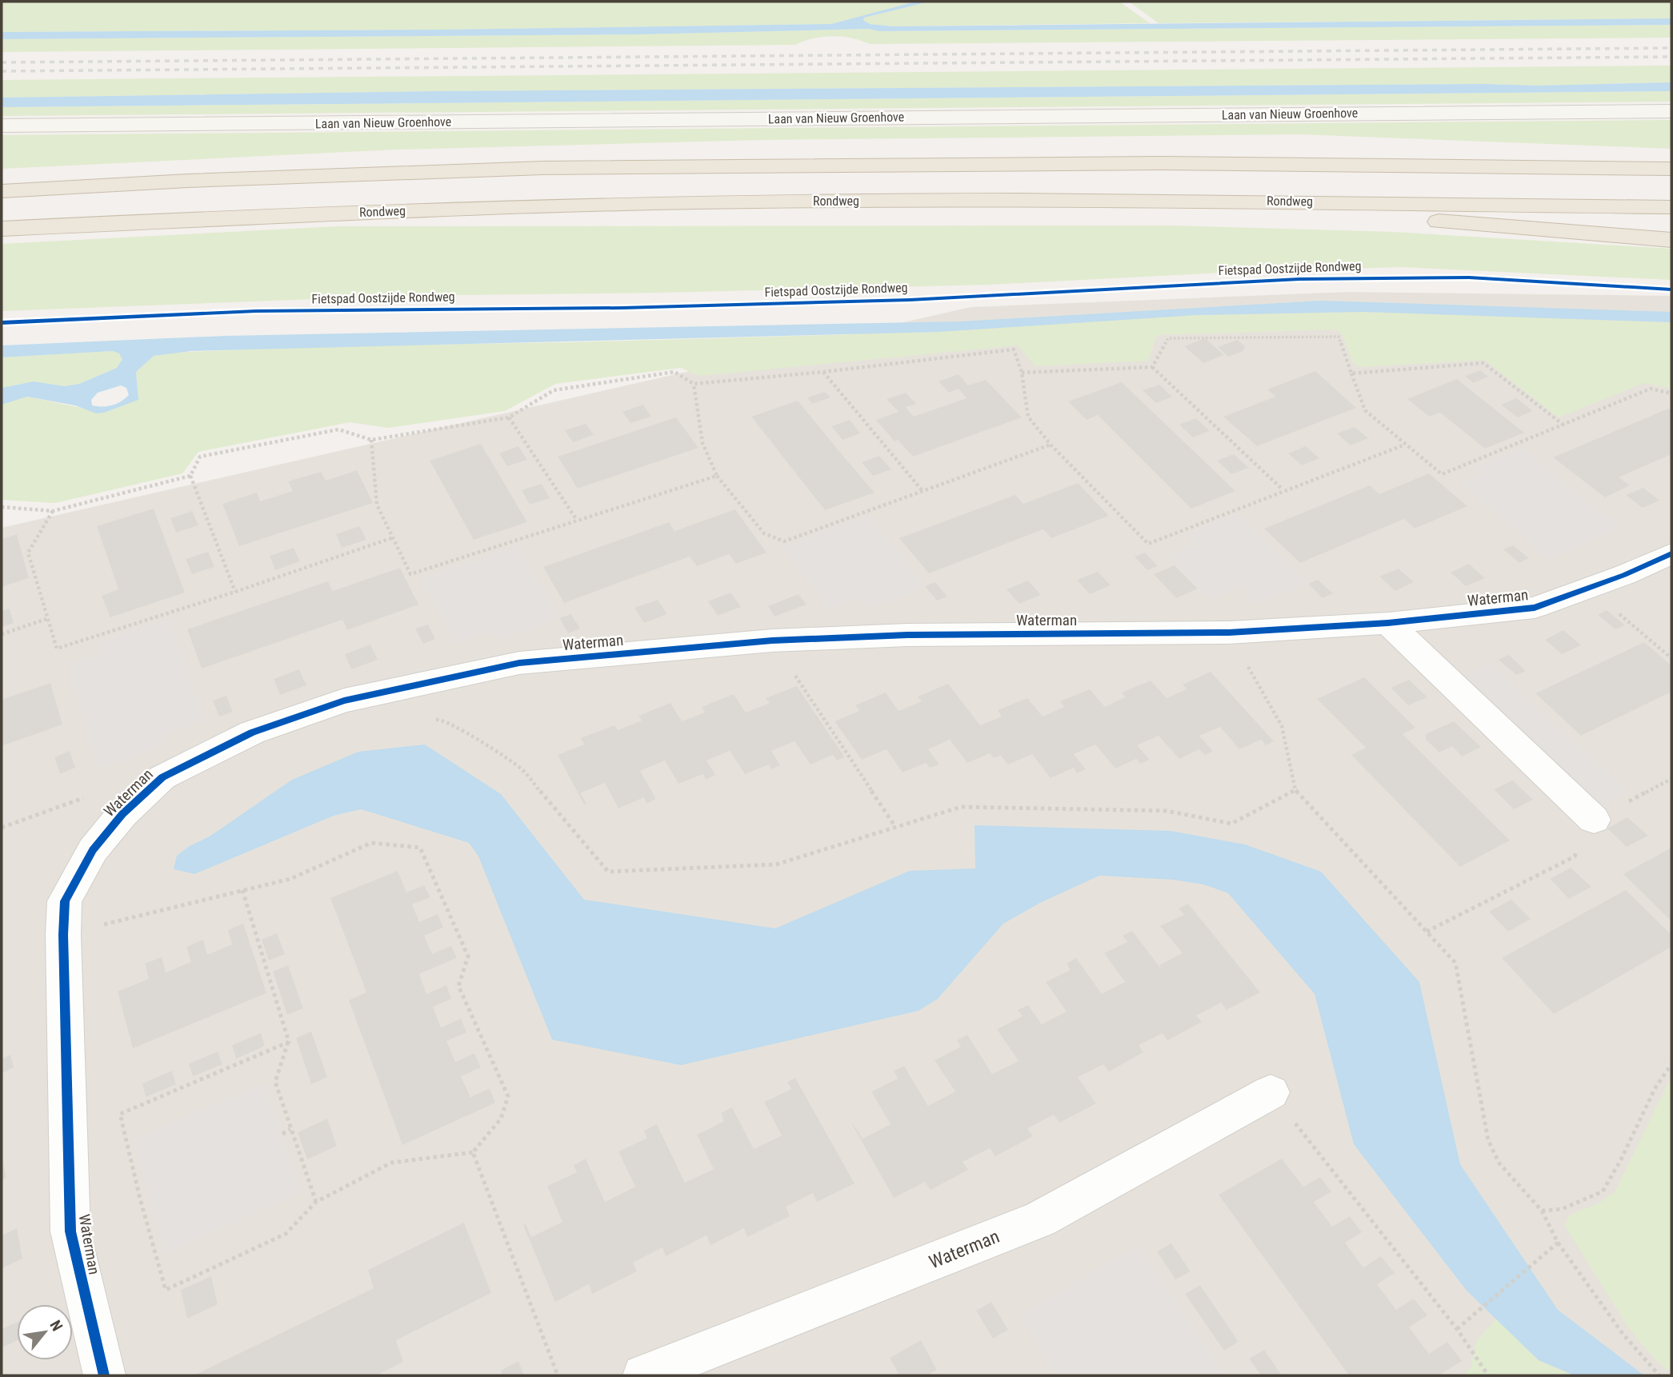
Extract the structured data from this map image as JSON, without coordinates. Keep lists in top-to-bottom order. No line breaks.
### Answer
{"streets":{"highway":["Rondweg"],"street":["Laan van Nieuw Groenhove","Waterman"],"cycle path":["Fietspad Oostzijde Rondweg"]},"north":"top right"}
